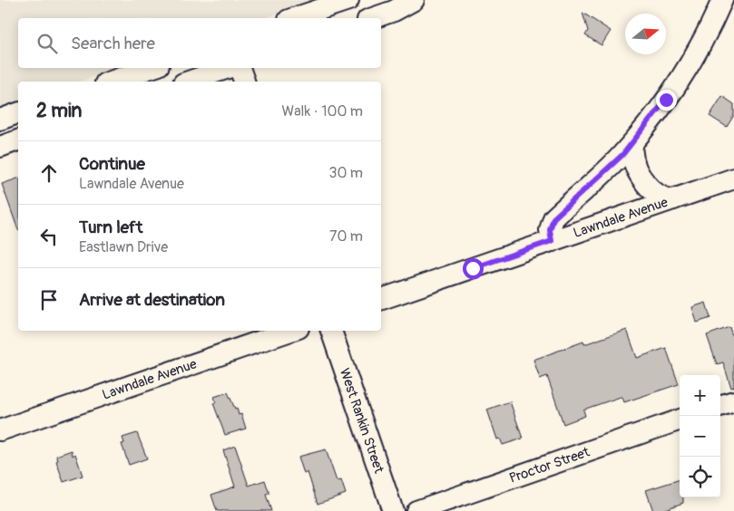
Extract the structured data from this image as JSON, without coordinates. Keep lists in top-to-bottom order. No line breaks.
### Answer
{"streets":{"street":["Lawndale Avenue","West Rankin Street","Proctor Street"]},"north":"right","page":{"search":"Search here","heading":["2 min","Walk · 100 m"],"list":[["Continue","Lawndale Avenue","30 m"],["Turn left","Eastlawn Drive","70 m"],"Arrive at destination"],"map_buttons":["+","−"]}}
